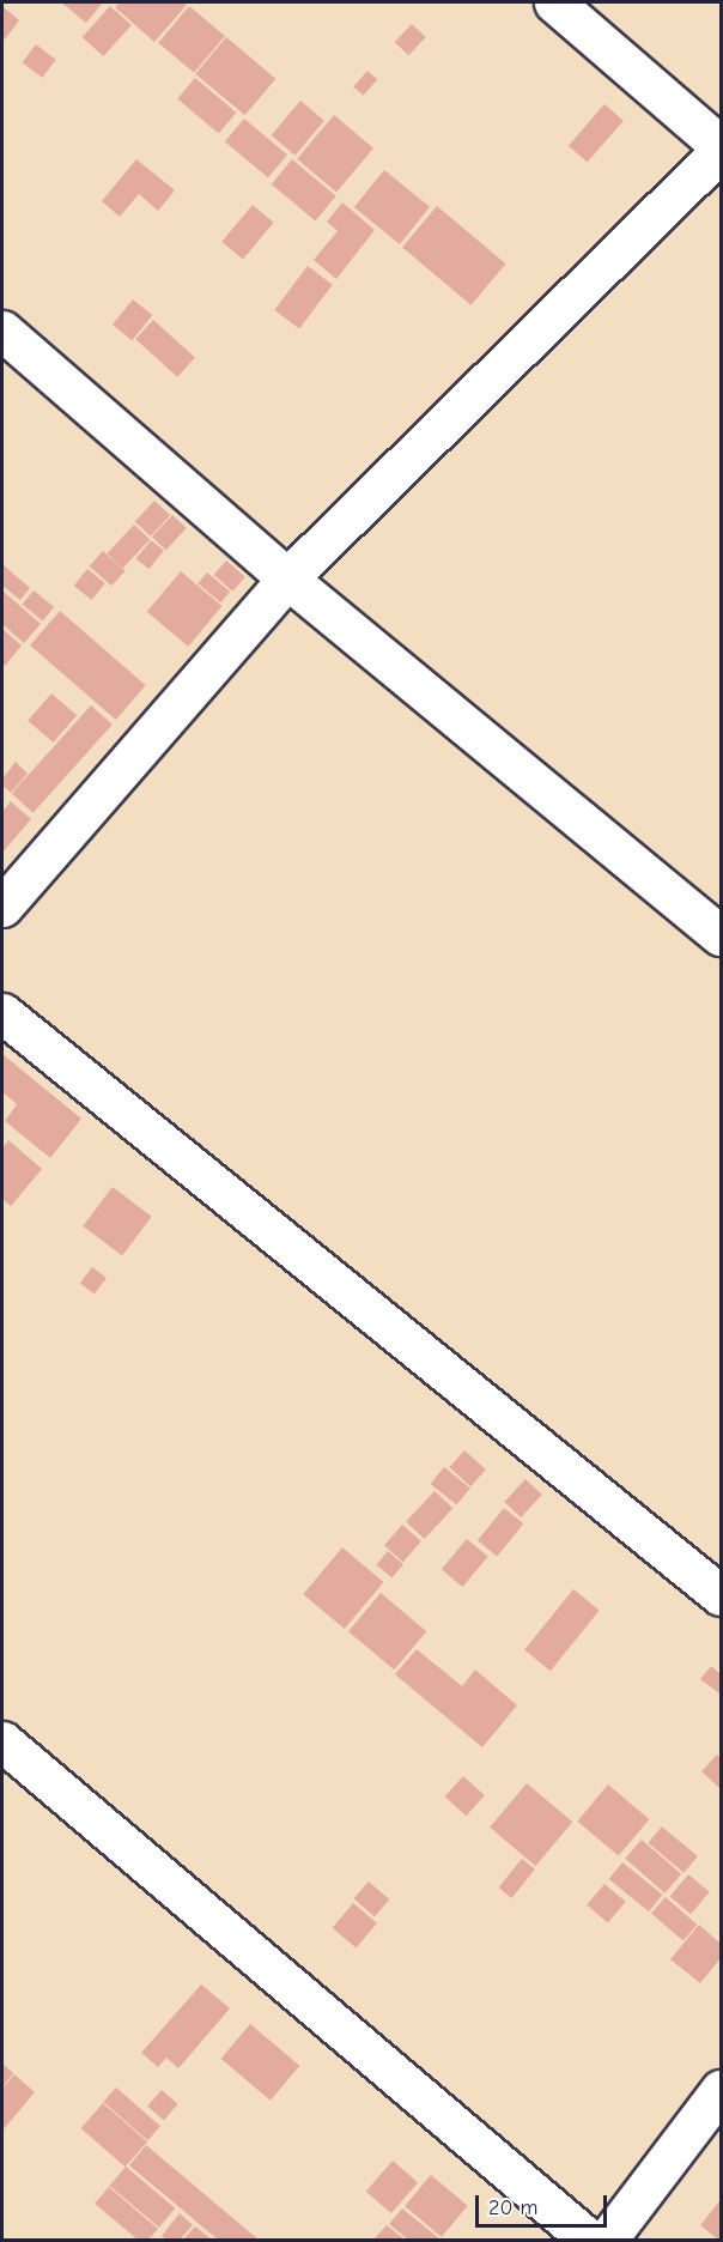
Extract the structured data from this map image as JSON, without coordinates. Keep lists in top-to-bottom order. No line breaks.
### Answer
{"scale_bar":"20 m"}
